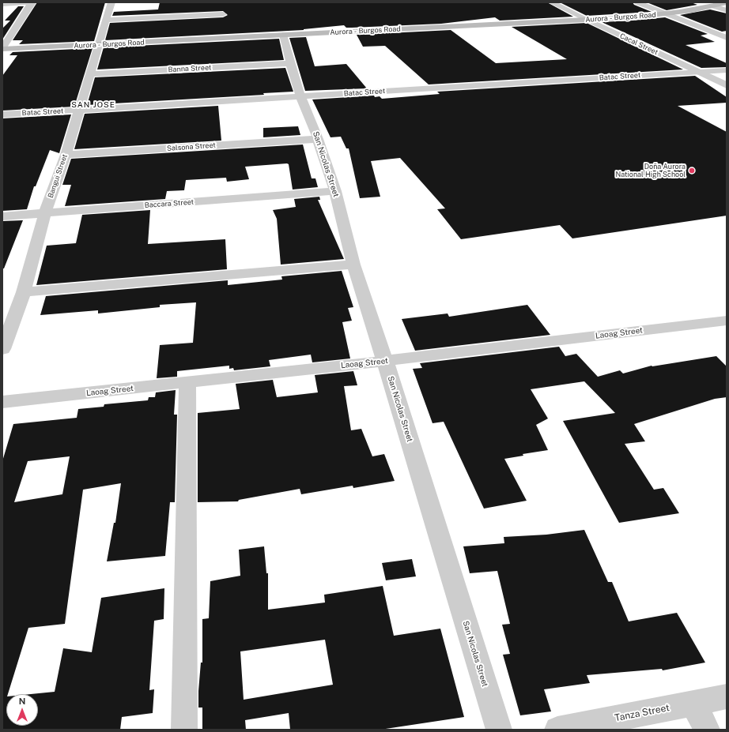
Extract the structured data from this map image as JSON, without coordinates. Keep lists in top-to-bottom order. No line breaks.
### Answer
{"streets":{"main road":["Aurora - Burgos Road"],"street":["Cacal Street","Banna Street","Batac Street","Salsona Street","San Nicolas Street","Bangui Street","Baccara Street","Laoag Street","Tanza Street"]},"crossings":[["Aurora - Burgos Road","Cacal Street"],["Aurora - Burgos Road","San Nicolas Street"],["Aurora - Burgos Road","Bangui Street"],["Cacal Street","Batac Street"],["Banna Street","San Nicolas Street"],["Banna Street","Bangui Street"],["Batac Street","San Nicolas Street"],["Batac Street","Bangui Street"],["Salsona Street","San Nicolas Street"],["Salsona Street","Bangui Street"],["San Nicolas Street","Baccara Street"],["San Nicolas Street","Laoag Street"],["Bangui Street","Baccara Street"]],"districts":["SAN JOSE"],"places":["Doña Aurora National High School"],"north":"top"}
